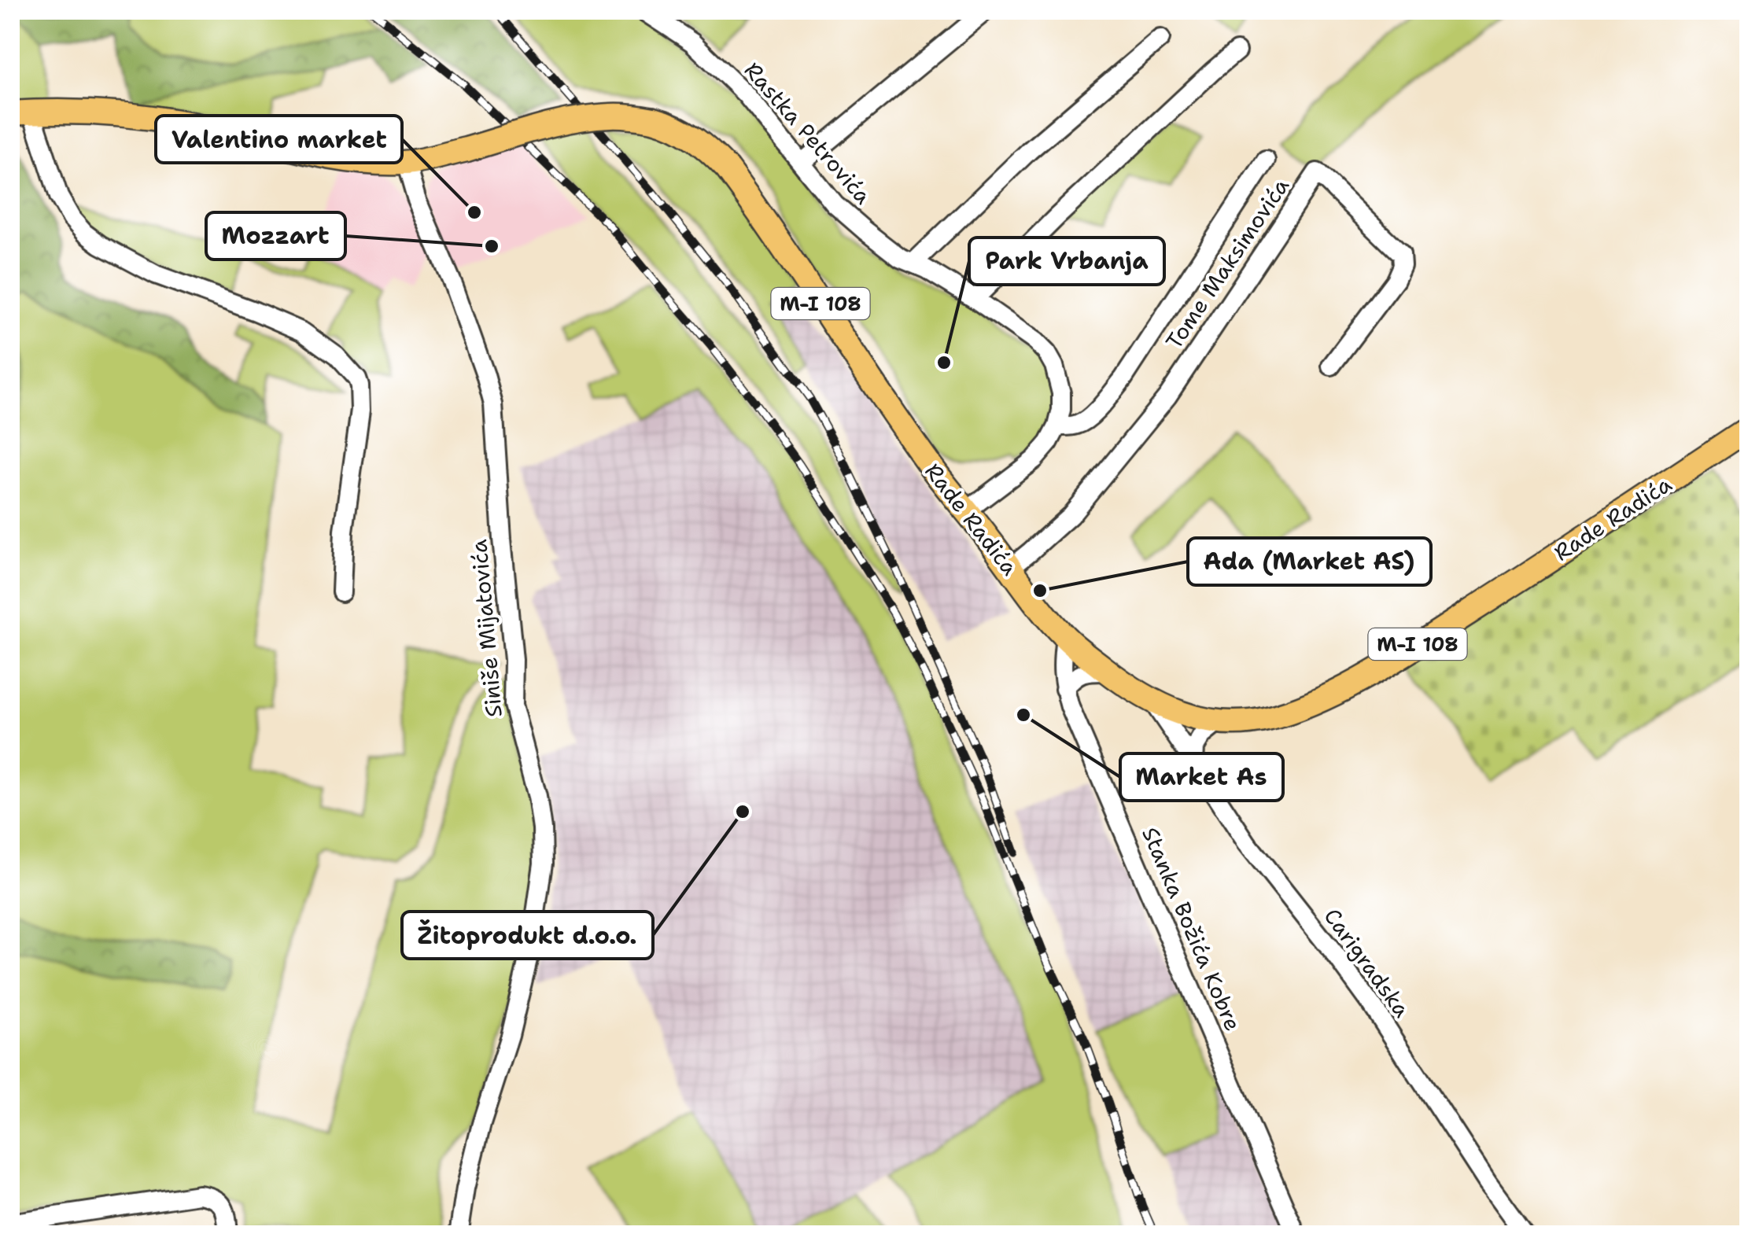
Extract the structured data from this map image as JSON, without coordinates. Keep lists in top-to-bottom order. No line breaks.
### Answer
{"streets":{"main road":["M-I 108","Rade Radića"],"street":["Rastka Petrovića","Tome Maksimovića","Siniše Mijatovića","Stanka Božića Kobre","Carigradska"]},"crossings":[["Tome Maksimovića","Rade Radića"],["M-I 108","Rade Radića"],["M-I 108","Siniše Mijatovića"],["Rade Radića","Siniše Mijatovića"],["Rade Radića","Stanka Božića Kobre"],["Rade Radića","Carigradska"]],"places":["Valentino market","Mozzart","Park Vrbanja","Ada (Market AS)","Market As","Žitoprodukt d.o.o."]}
